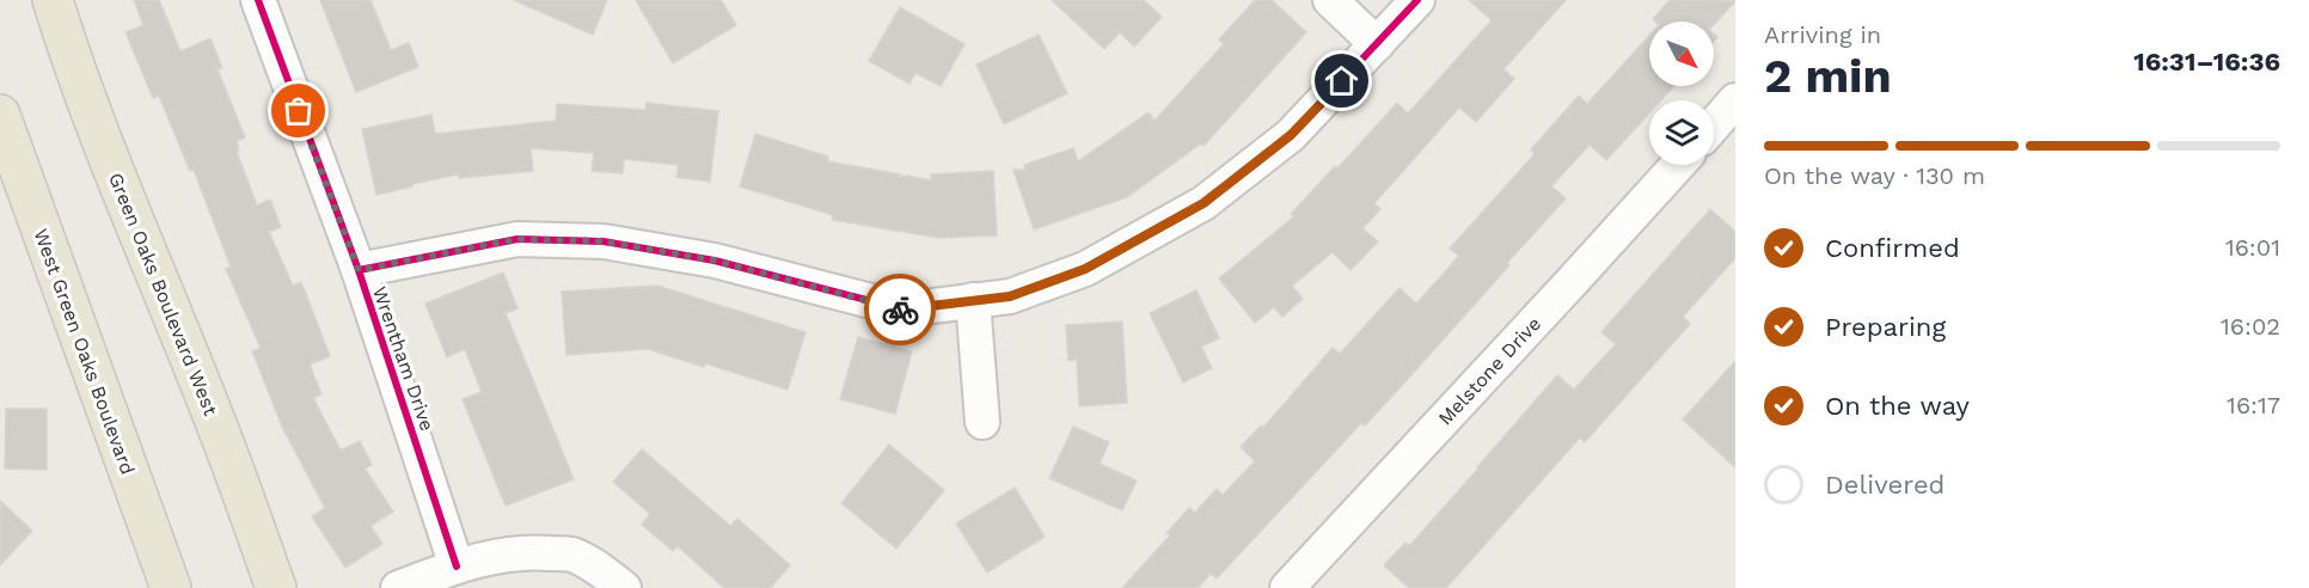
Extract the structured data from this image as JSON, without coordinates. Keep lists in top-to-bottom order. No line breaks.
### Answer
{"streets":{"main road":["Green Oaks Boulevard West","West Green Oaks Boulevard"],"street":["Wrentham Drive","Melstone Drive"]},"north":"bottom right","page":{"heading":["2 min","Arriving in","16:31–16:36"],"bar":"On the way · 130 m","list":[["Confirmed","16:01"],["Preparing","16:02"],["On the way","16:17"],"Delivered"]}}
